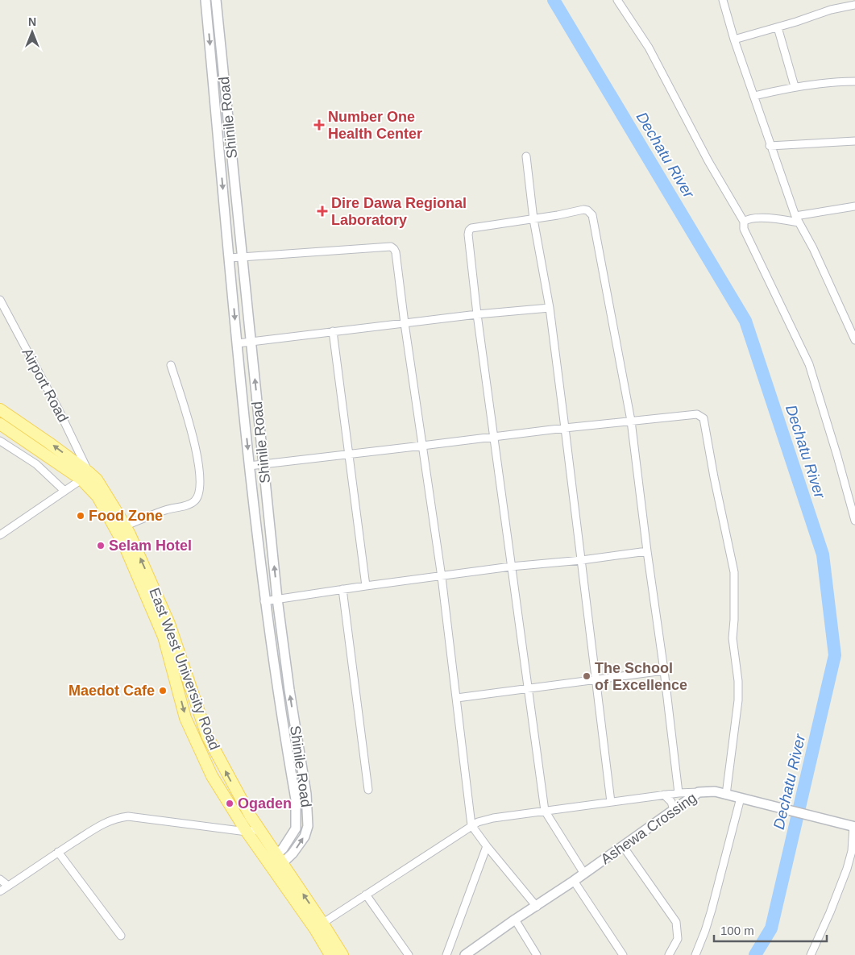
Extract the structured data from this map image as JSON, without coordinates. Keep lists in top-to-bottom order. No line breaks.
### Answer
{"streets":{"main road":["East West University Road"],"street":["Shinile Road","Airport Road","Ashewa Crossing"]},"crossings":[["Shinile Road","East West University Road"],["Airport Road","East West University Road"]],"water":["Dechatu River"],"places":{"health":["Number One Health Center","Dire Dawa Regional Laboratory"],"other":["Food Zone","Selam Hotel","The School of Excellence","Maedot Cafe","Ogaden"]},"scale_bar":"100 m","north":"top"}
